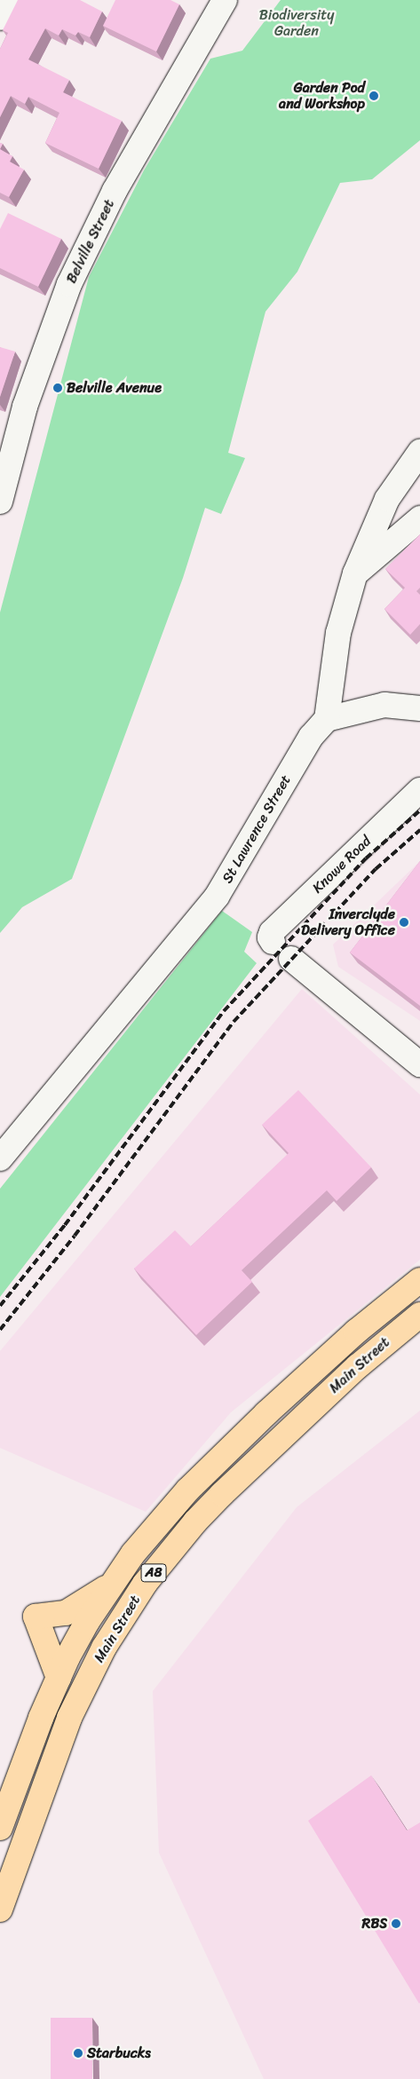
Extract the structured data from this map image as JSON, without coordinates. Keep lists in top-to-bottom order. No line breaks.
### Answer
{"streets":{"highway":["Main Street","A8"],"street":["Belville Street","St Lawrence Street","Knowe Road"]},"parks":["Biodiversity Garden"],"places":["Garden Pod and Workshop","Belville Avenue","Inverclyde Delivery Office","RBS","Starbucks"]}
